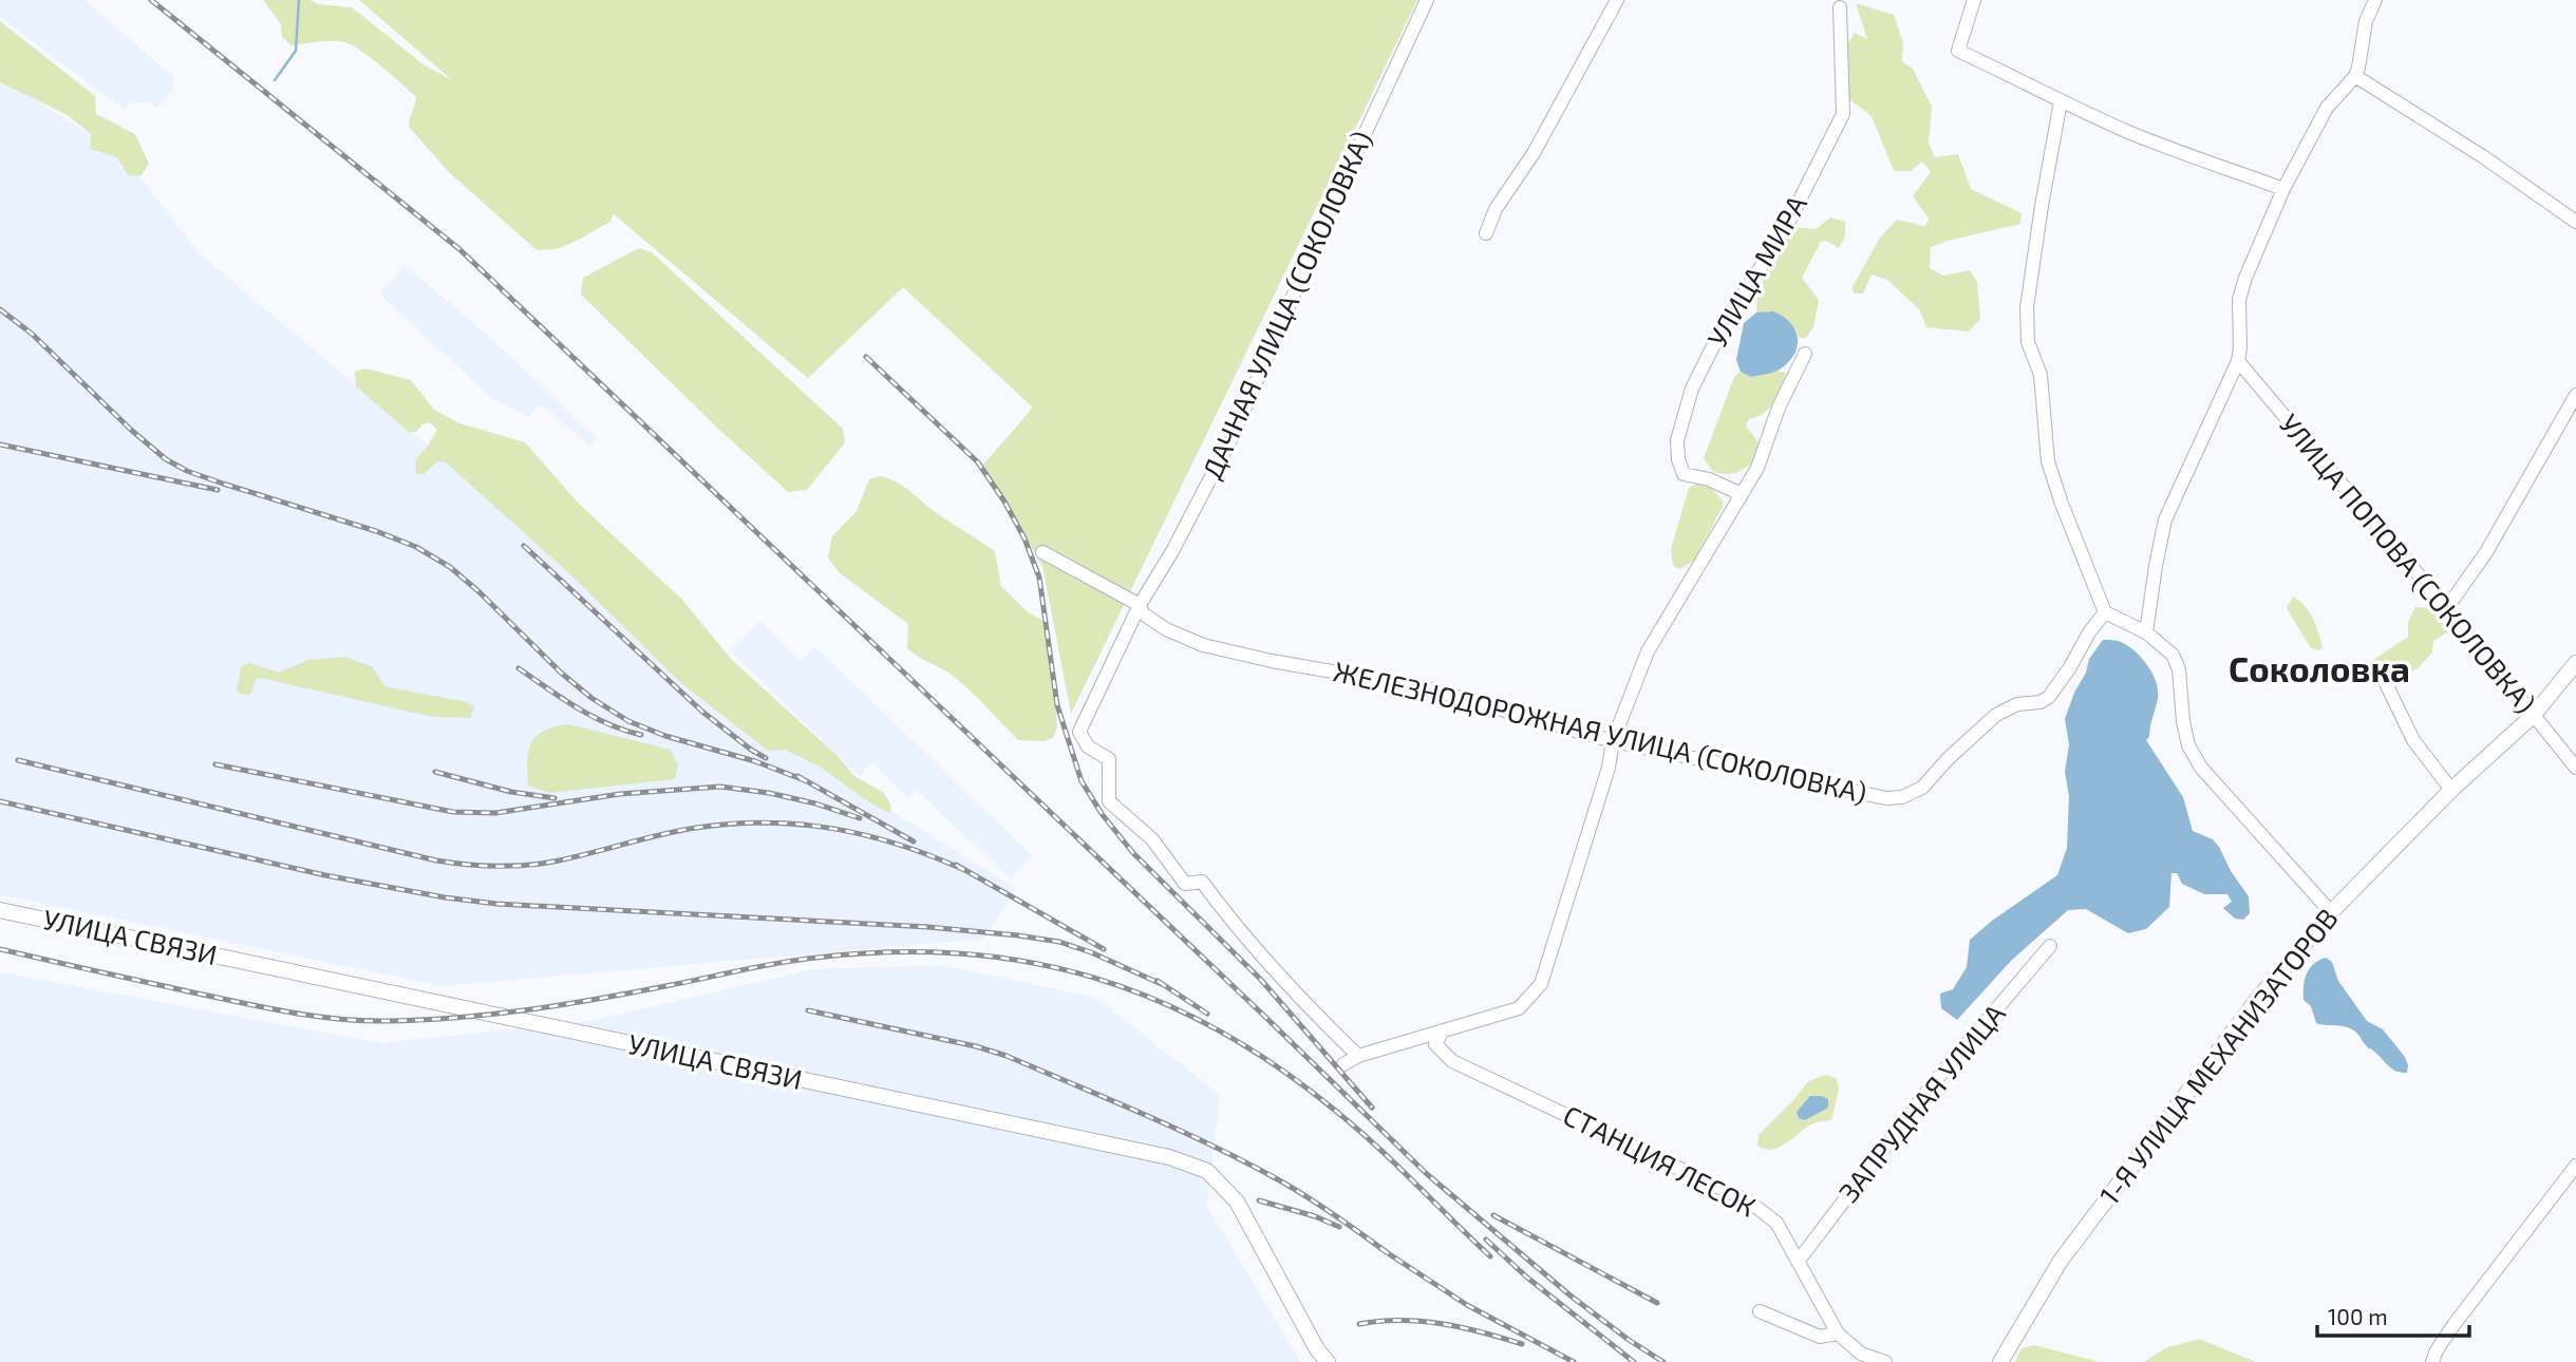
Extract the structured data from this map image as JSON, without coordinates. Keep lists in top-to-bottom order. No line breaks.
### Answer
{"streets":{"street":["УЛИЦА МИРА","ДАЧНАЯ УЛИЦА (СОКОЛОВКА)","УЛИЦА ПОПОВА (СОКОЛОВКА)","ЖЕЛЕЗНОДОРОЖНАЯ УЛИЦА (СОКОЛОВКА)","УЛИЦА СВЯЗИ","1-Я УЛИЦА МЕХАНИЗАТОРОВ","ЗАПРУДНАЯ УЛИЦА","СТАНЦИЯ ЛЕСОК"]},"crossings":[["ДАЧНАЯ УЛИЦА (СОКОЛОВКА)","ЖЕЛЕЗНОДОРОЖНАЯ УЛИЦА (СОКОЛОВКА)"],["УЛИЦА ПОПОВА (СОКОЛОВКА)","1-Я УЛИЦА МЕХАНИЗАТОРОВ"],["ЗАПРУДНАЯ УЛИЦА","СТАНЦИЯ ЛЕСОК"]],"districts":["Соколовка"],"scale_bar":"100 m"}
